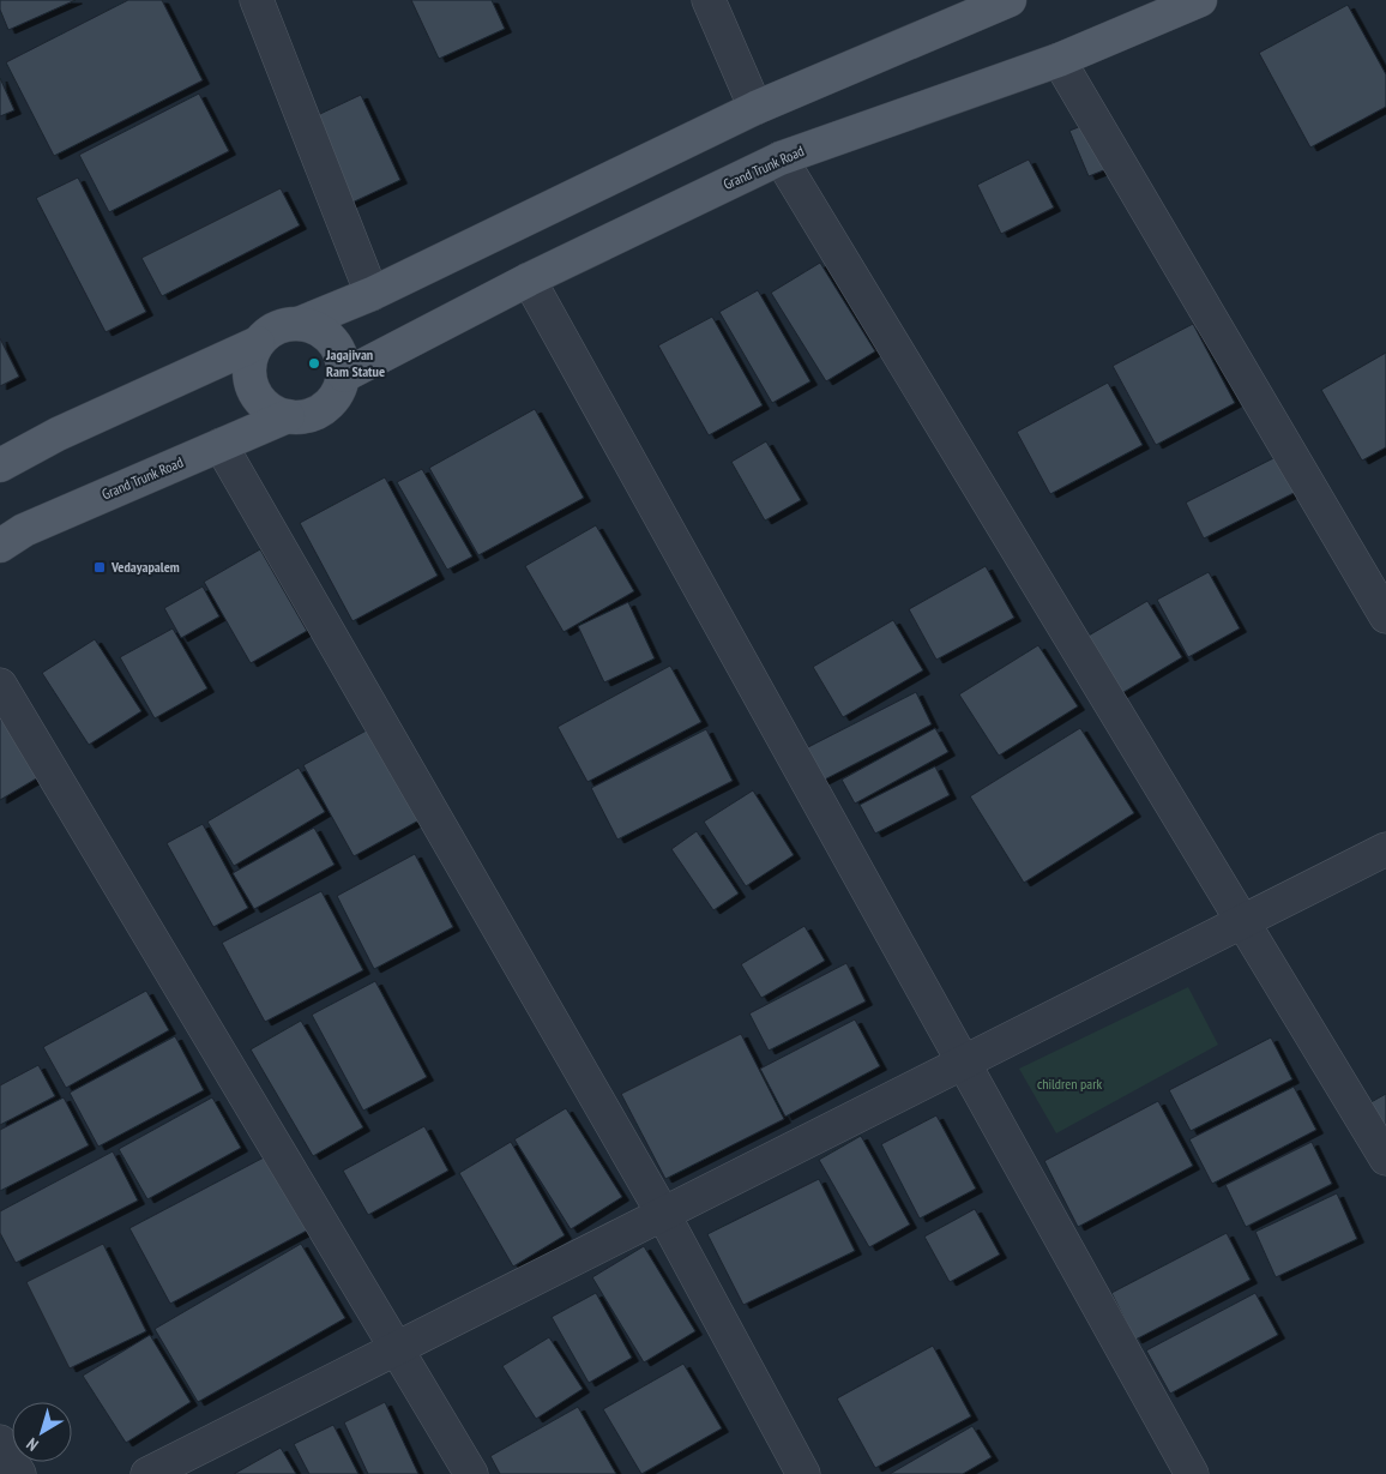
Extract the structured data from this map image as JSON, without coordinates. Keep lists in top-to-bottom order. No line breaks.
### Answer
{"streets":{"main road":["Grand Trunk Road"]},"parks":["children park"],"places":{"other":["Jagajivan Ram Statue"],"transit":["Vedayapalem"]},"north":"bottom left"}
